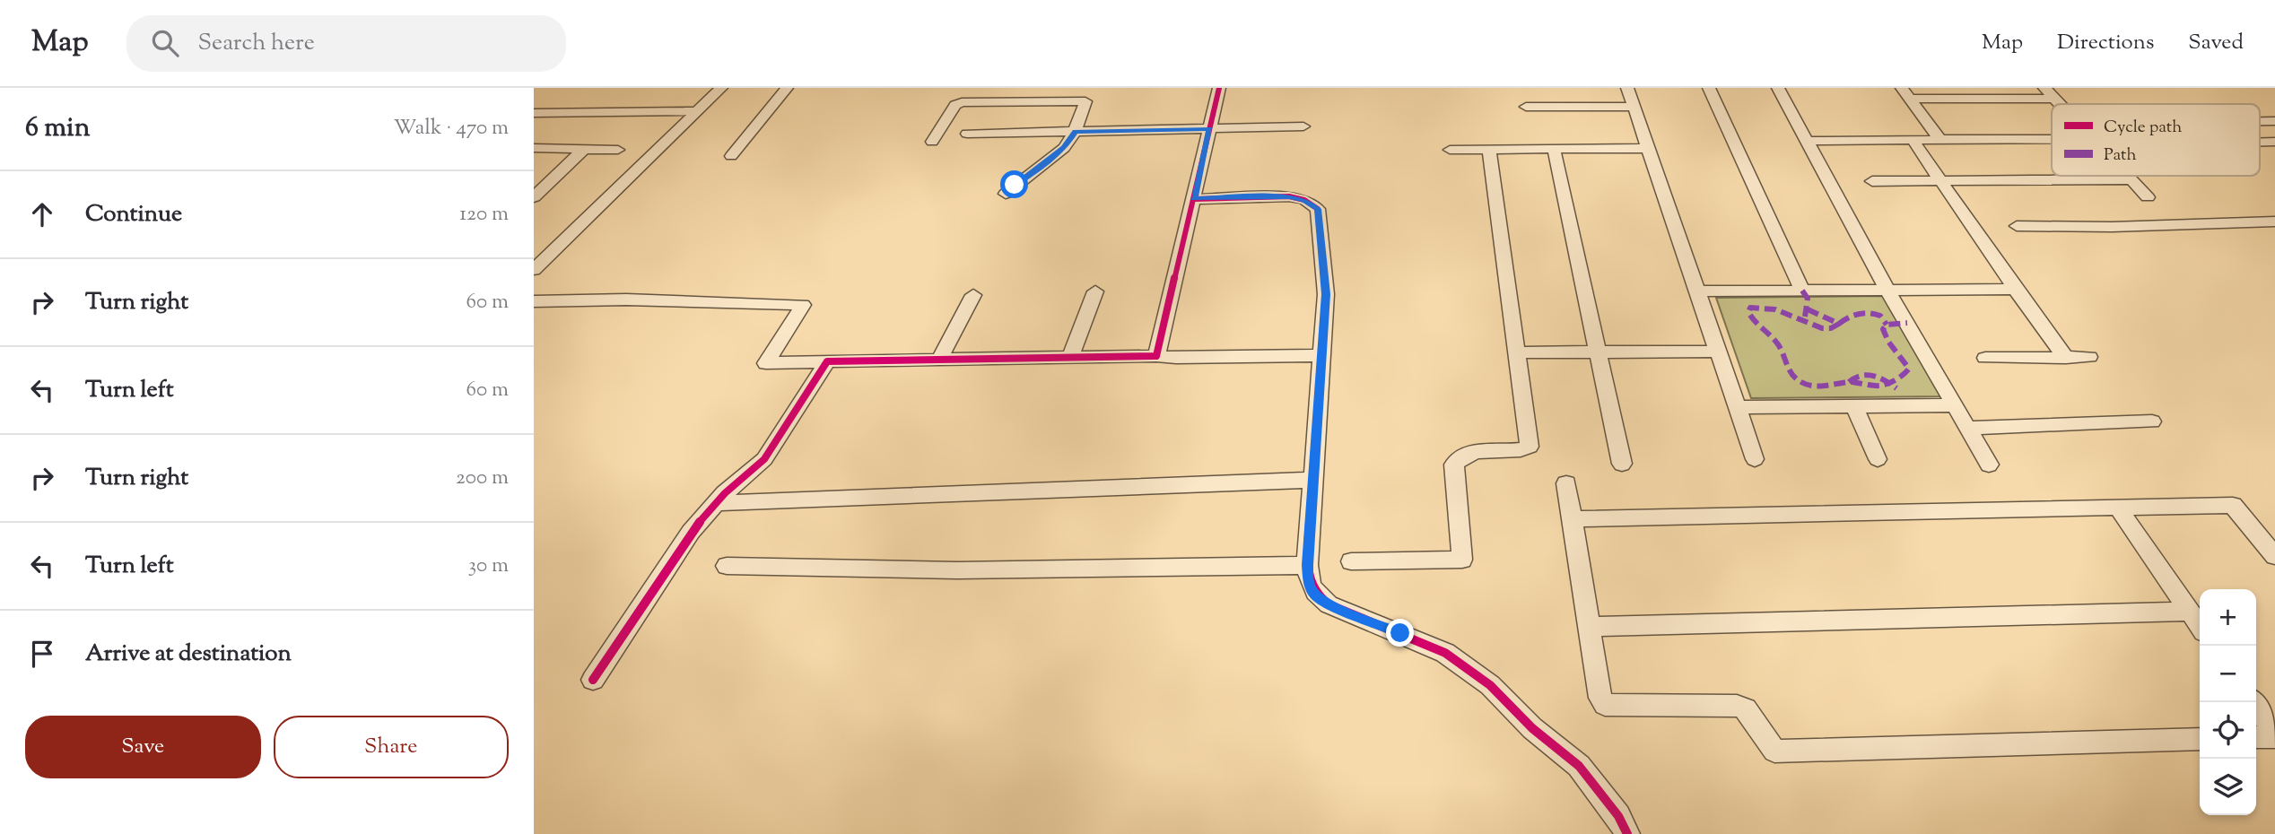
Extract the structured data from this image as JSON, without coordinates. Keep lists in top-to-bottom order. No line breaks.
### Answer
{"legend":["Cycle path","Path"],"page":{"header":"Map","search":"Search here","nav":["Map","Directions","Saved"],"heading":["6 min","Walk · 470 m"],"list":[["Continue","120 m"],["Turn right","60 m"],["Turn left","60 m"],["Turn right","200 m"],["Turn left","30 m"],"Arrive at destination"],"map_buttons":["+","−"],"buttons":["Save","Share"]}}
